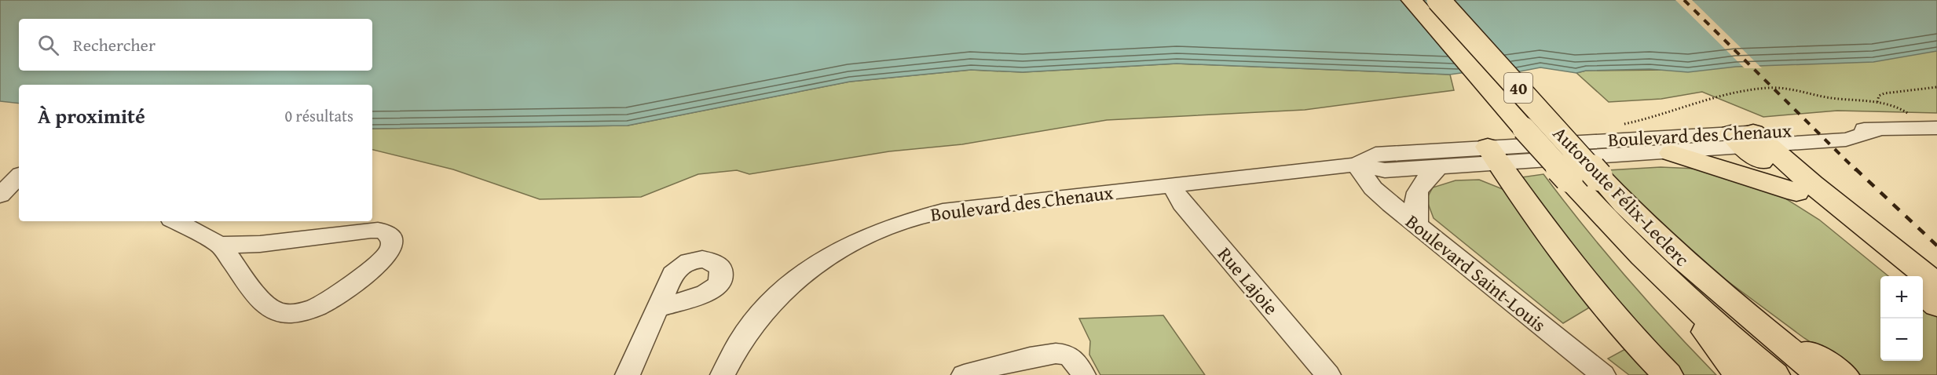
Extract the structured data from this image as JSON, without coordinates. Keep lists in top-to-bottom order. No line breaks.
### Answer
{"streets":{"highway":["40","Autoroute Félix-Leclerc"],"street":["Boulevard des Chenaux","Boulevard Saint-Louis","Rue Lajoie"]},"crossings":[["Boulevard des Chenaux","Boulevard Saint-Louis"],["Boulevard des Chenaux","Rue Lajoie"]],"page":{"search":"Rechercher","heading":["À proximité","0 résultats"],"map_buttons":["+","−"]}}
